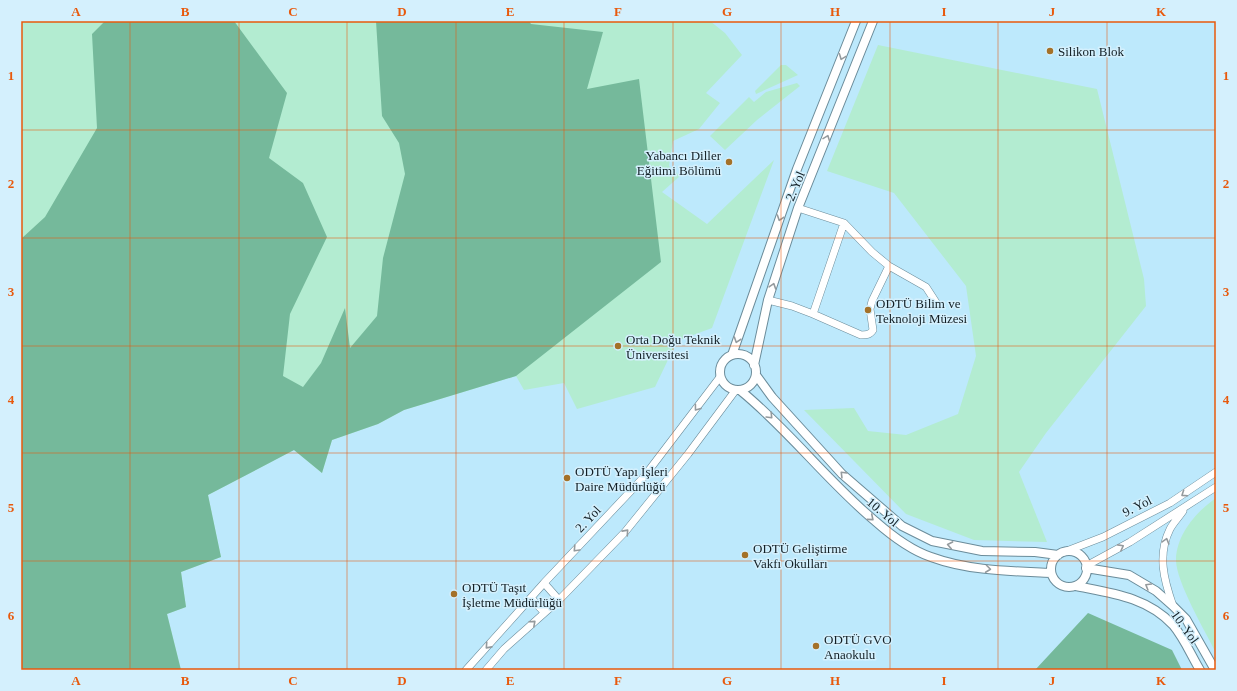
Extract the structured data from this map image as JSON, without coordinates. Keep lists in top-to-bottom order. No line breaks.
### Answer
{"streets":{"street":["2. Yol","9. Yol","10. Yol"]},"crossings":[["2. Yol","10. Yol"],["9. Yol","10. Yol"]],"places":["Silikon Blok","Yabancı Diller Eğitimi Bölümü","ODTÜ Bilim ve Teknoloji Müzesi","Orta Doğu Teknik Üniversitesi","ODTÜ Yapı İşleri Daire Müdürlüğü","ODTÜ Geliştirme Vakfı Okulları","ODTÜ Taşıt İşletme Müdürlüğü","ODTÜ GVO Anaokulu"],"grid":{"columns":["A","B","C","D","E","F","G","H","I","J","K"],"rows":["1","2","3","4","5","6"]}}
